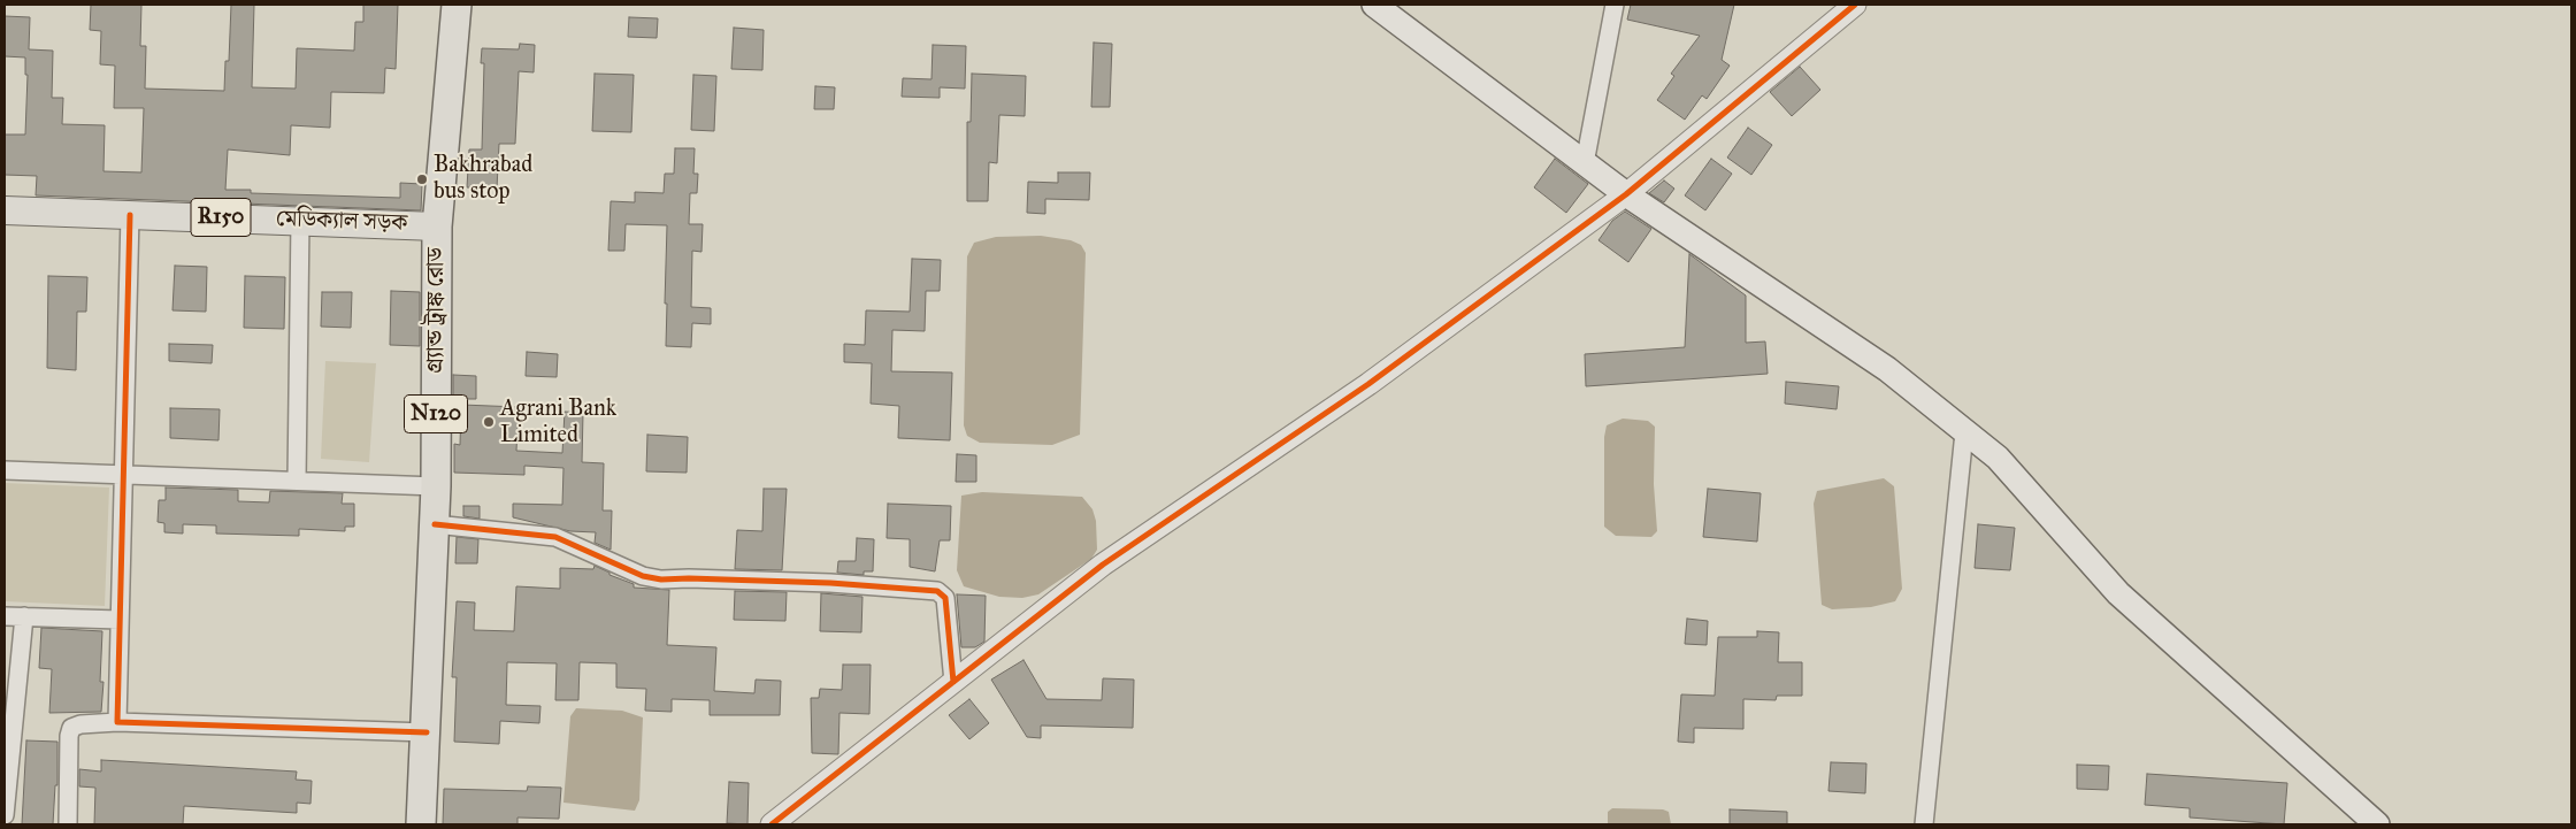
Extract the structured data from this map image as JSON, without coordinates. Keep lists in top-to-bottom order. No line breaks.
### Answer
{"streets":{"highway":["গ্র্যান্ড ট্রাঙ্ক রোড","N120"],"main road":["R150","মেডিক্যাল সড়ক"]},"crossings":[["মেডিক্যাল সড়ক","গ্র্যান্ড ট্রাঙ্ক রোড"]],"places":["Bakhrabad bus stop","Agrani Bank Limited"]}
